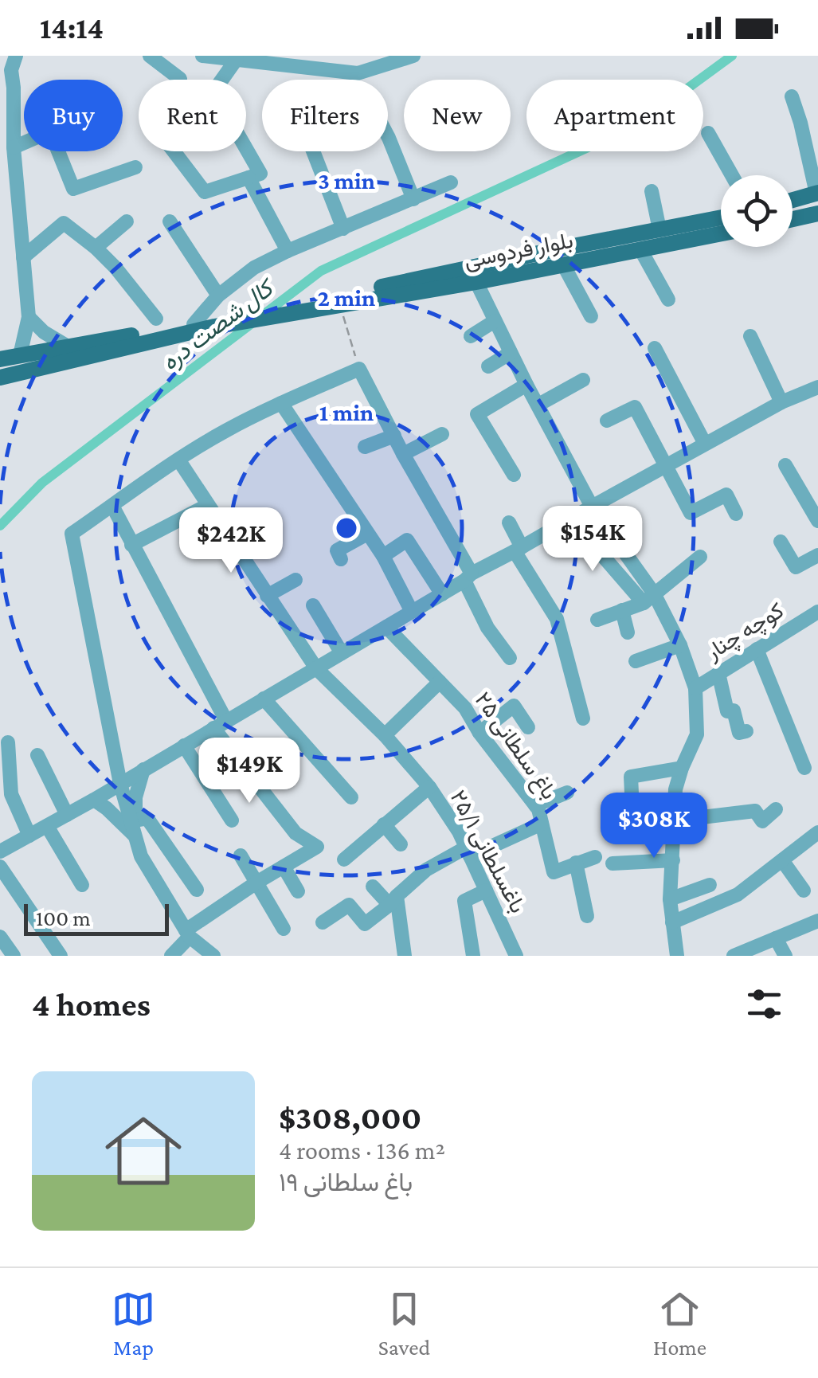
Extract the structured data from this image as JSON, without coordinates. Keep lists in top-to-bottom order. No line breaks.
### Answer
{"streets":{"main road":["بلوار فردوسی"],"street":["کوچه چنار","باغ سلطانی ۲۵","باغسلطانی ۲۵/۱"]},"water":["کال شصت دره"],"scale_bar":"100 m","page":{"status":"14:14","chip":["Buy","Rent","Filters","New","Apartment"],"price":["$154K","$242K","$149K","$308K"],"scale":"100 m","heading":"4 homes","list":[{"name":"$308,000","note":"4 rooms · 136 m² · باغ سلطانی ۱۹"}],"tabs":["Map","Saved","Home"]},"rings":["3 min","2 min","1 min"]}
